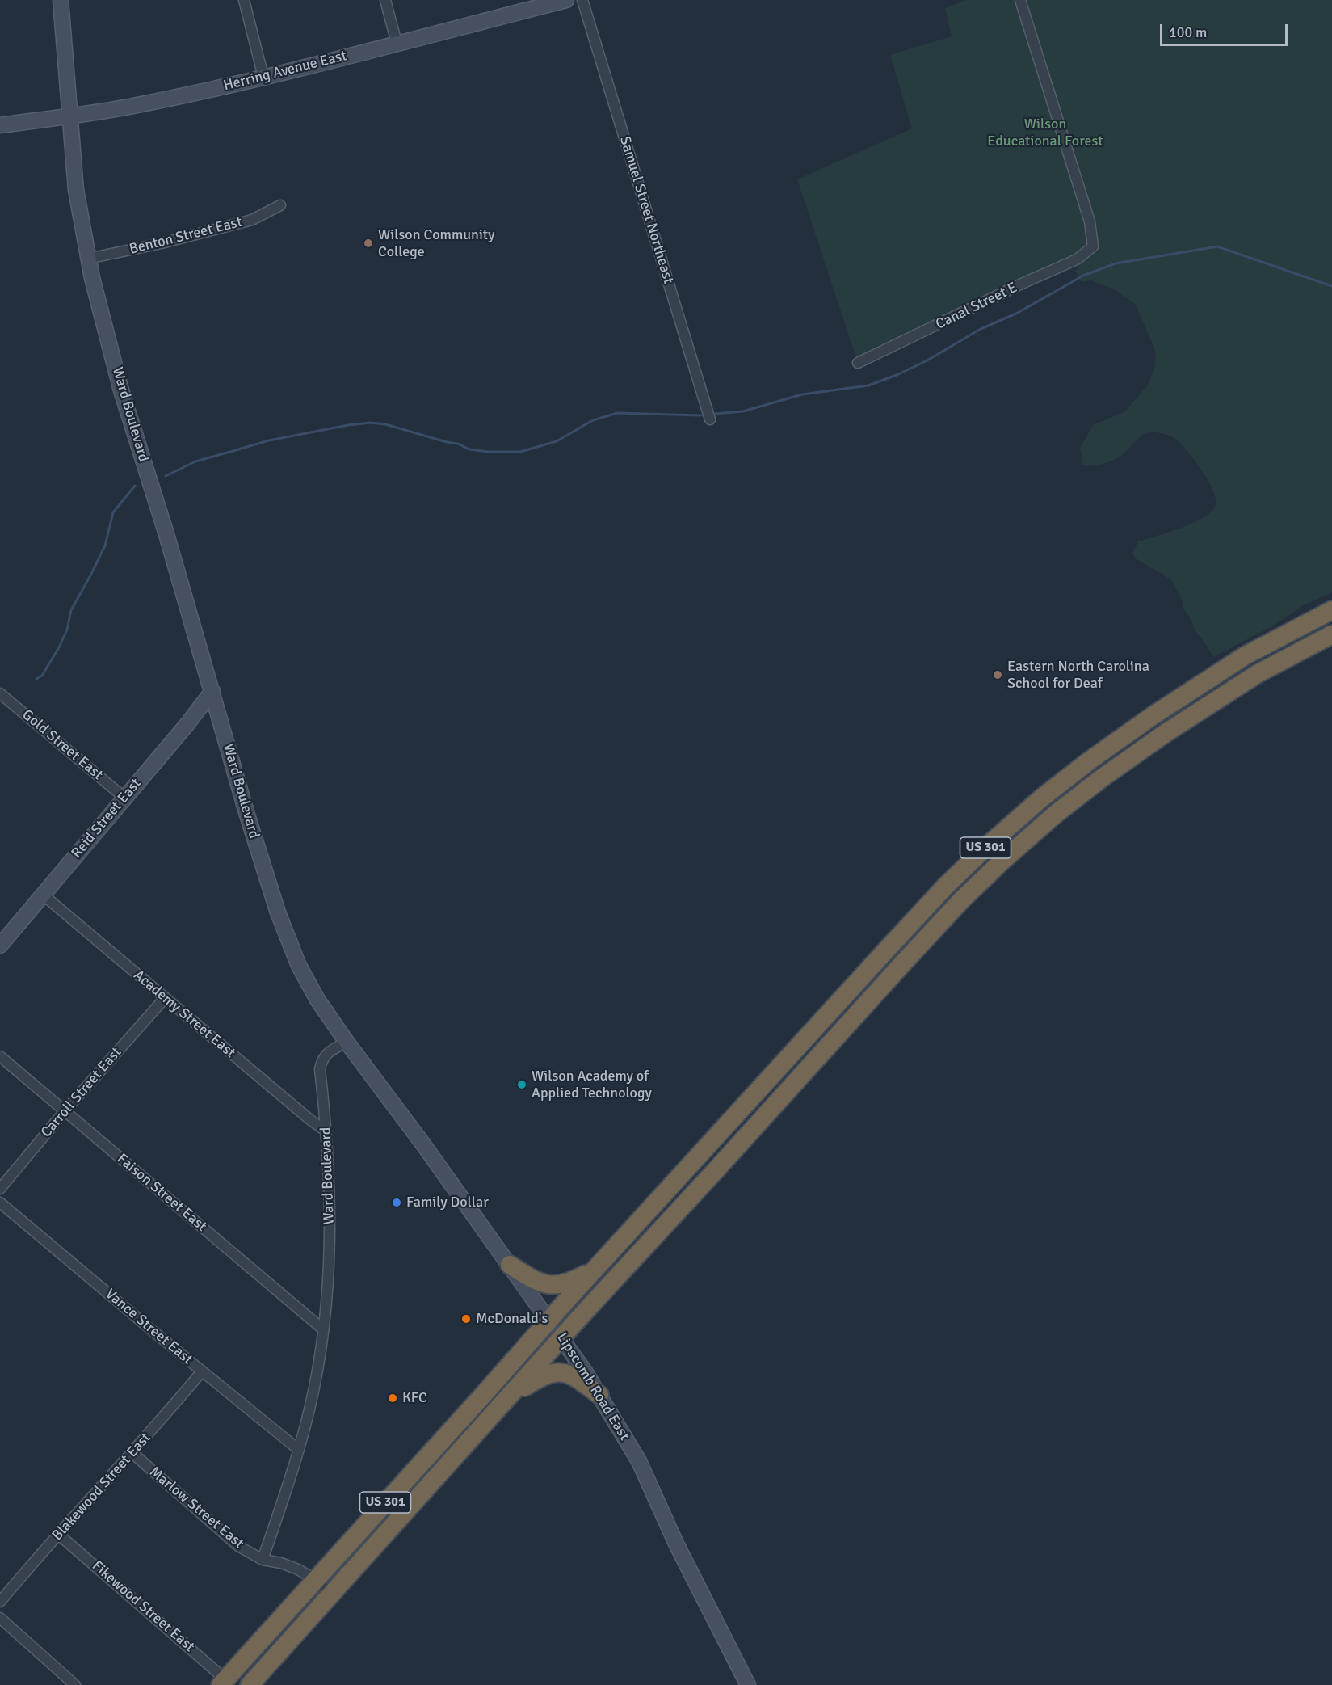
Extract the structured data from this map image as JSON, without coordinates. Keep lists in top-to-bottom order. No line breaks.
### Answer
{"streets":{"highway":["US 301"],"main road":["Herring Avenue East","Ward Boulevard","Reid Street East","Lipscomb Road East"],"street":["Samuel Street Northeast","Benton Street East","Canal Street E","Gold Street East","Academy Street East","Carroll Street East","Faison Street East","Vance Street East","Blakewood Street East","Marlow Street East","Fikewood Street East"]},"crossings":[["Herring Avenue East","Ward Boulevard"],["Benton Street East","Ward Boulevard"],["Ward Boulevard","Reid Street East"],["Ward Boulevard","Academy Street East"],["Ward Boulevard","Faison Street East"],["Ward Boulevard","Vance Street East"],["Ward Boulevard","Lipscomb Road East"],["Ward Boulevard","Marlow Street East"],["Gold Street East","Reid Street East"],["Reid Street East","Academy Street East"],["US 301","Lipscomb Road East"],["US 301","Marlow Street East"],["US 301","Fikewood Street East"],["Academy Street East","Carroll Street East"],["Carroll Street East","Faison Street East"],["Vance Street East","Blakewood Street East"],["Blakewood Street East","Marlow Street East"],["Blakewood Street East","Fikewood Street East"]],"parks":["Wilson Educational Forest"],"places":["Wilson Community College","Eastern North Carolina School for Deaf","Wilson Academy of Applied Technology","Family Dollar","McDonald's","KFC"],"scale_bar":"100 m"}
